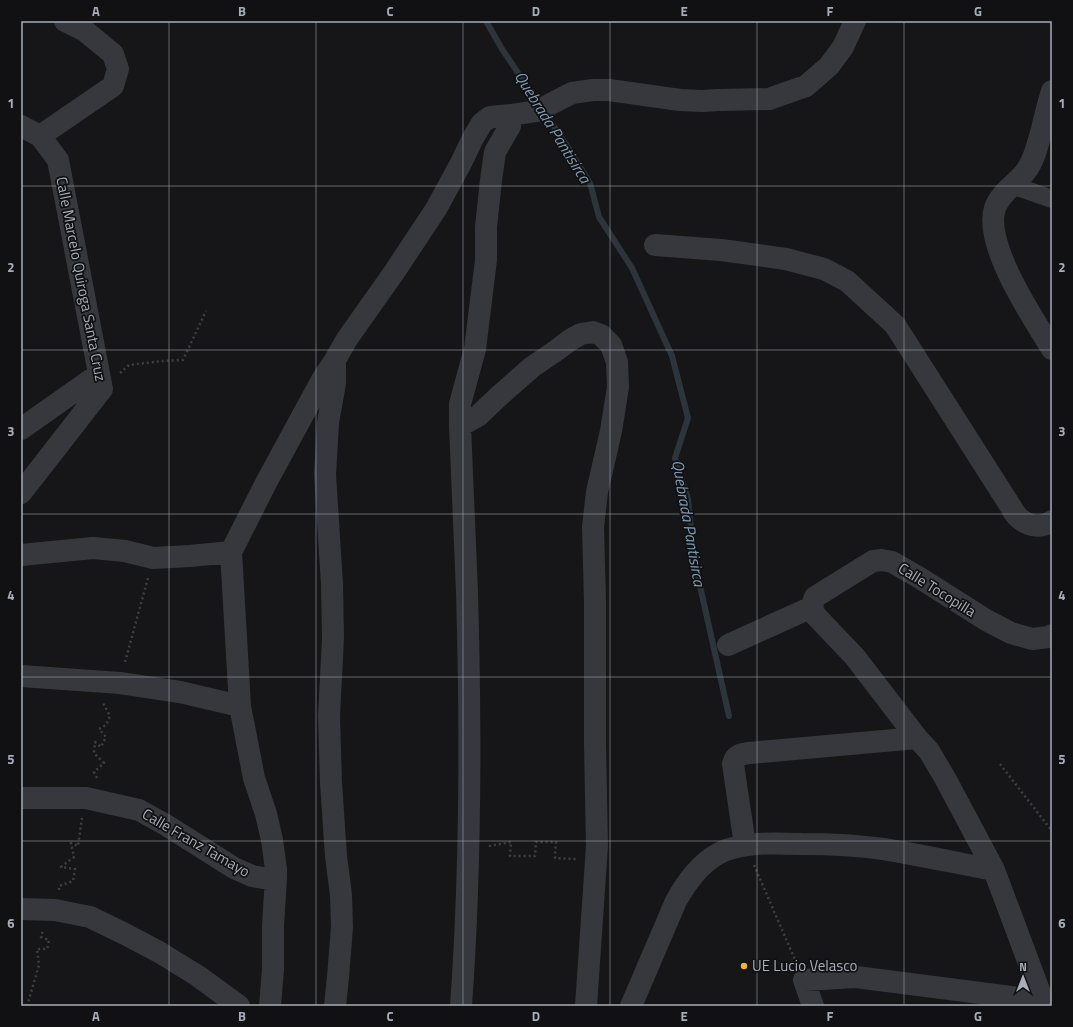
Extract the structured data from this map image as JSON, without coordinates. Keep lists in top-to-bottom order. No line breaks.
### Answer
{"streets":{"street":["Calle Marcelo Quiroga Santa Cruz","Calle Tocopilla","Calle Franz Tamayo"]},"water":["Quebrada Pantisirca"],"places":["UE Lucio Velasco"],"north":"top","grid":{"columns":["A","B","C","D","E","F","G"],"rows":["1","2","3","4","5","6"]}}
